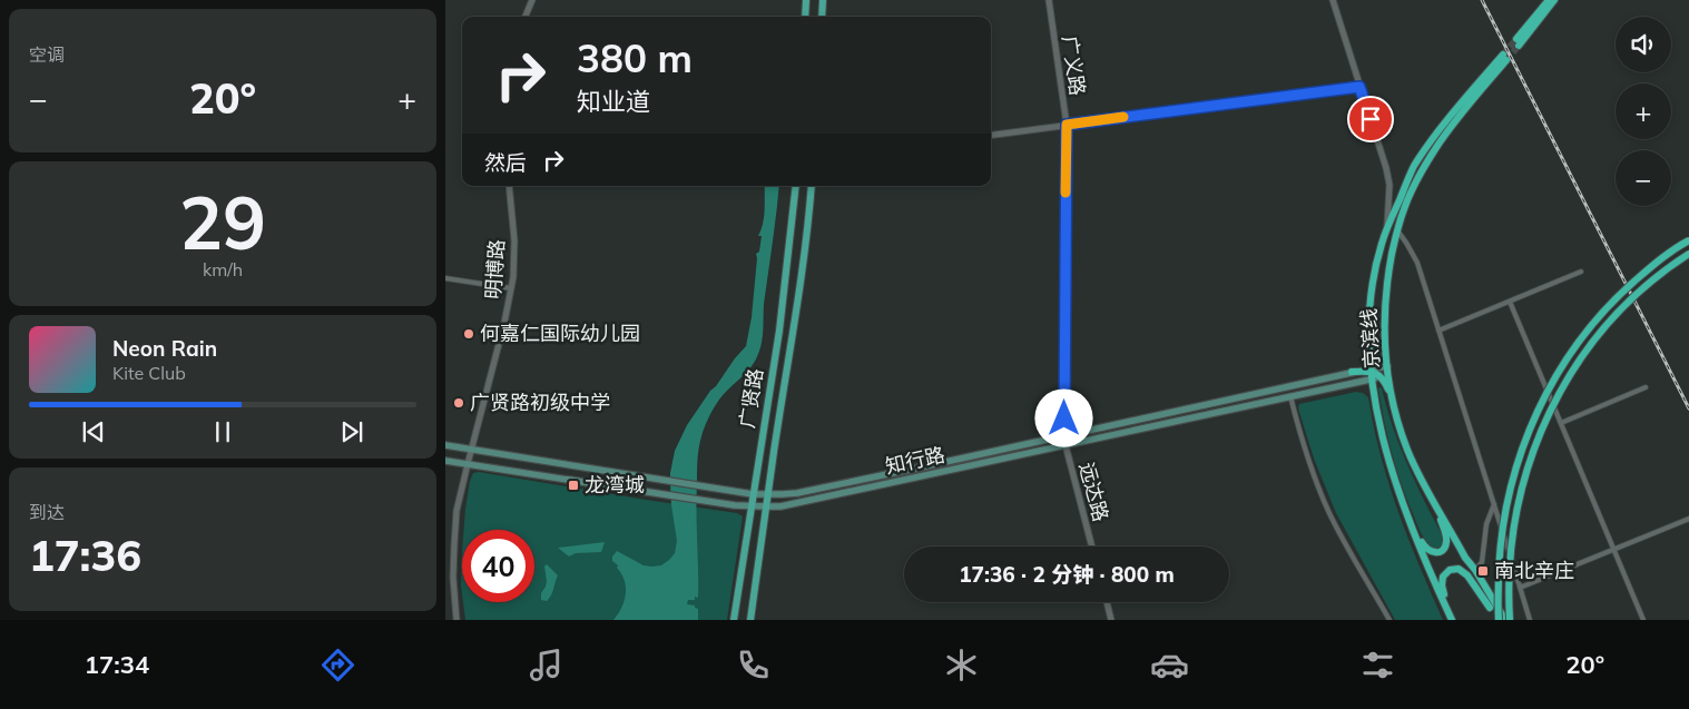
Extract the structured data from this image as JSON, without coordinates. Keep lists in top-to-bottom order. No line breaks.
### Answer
{"streets":{"highway":["京滨线"],"main road":["广贤路","知行路"],"street":["广义路","明博路","远达路"]},"crossings":[["广义路","知行路"],["广义路","远达路"],["明博路","知行路"],["京滨线","知行路"],["广贤路","知行路"],["知行路","远达路"]],"places":{"other":["何嘉仁国际幼儿园","广贤路初级中学"],"transit":["龙湾城","南北辛庄"]},"page":{"tile":["空调",["29","km/h"],["到达","17:36"]],"map_buttons":["+","−"],"turn":["380 m","知业道"],"heat":["−","20°","+"],"then":"然后","song":["Neon Rain","Kite Club"],"limit":"40","trip":"17:36 · 2 分钟 · 800 m","tabs":["17:34","20°"]}}
